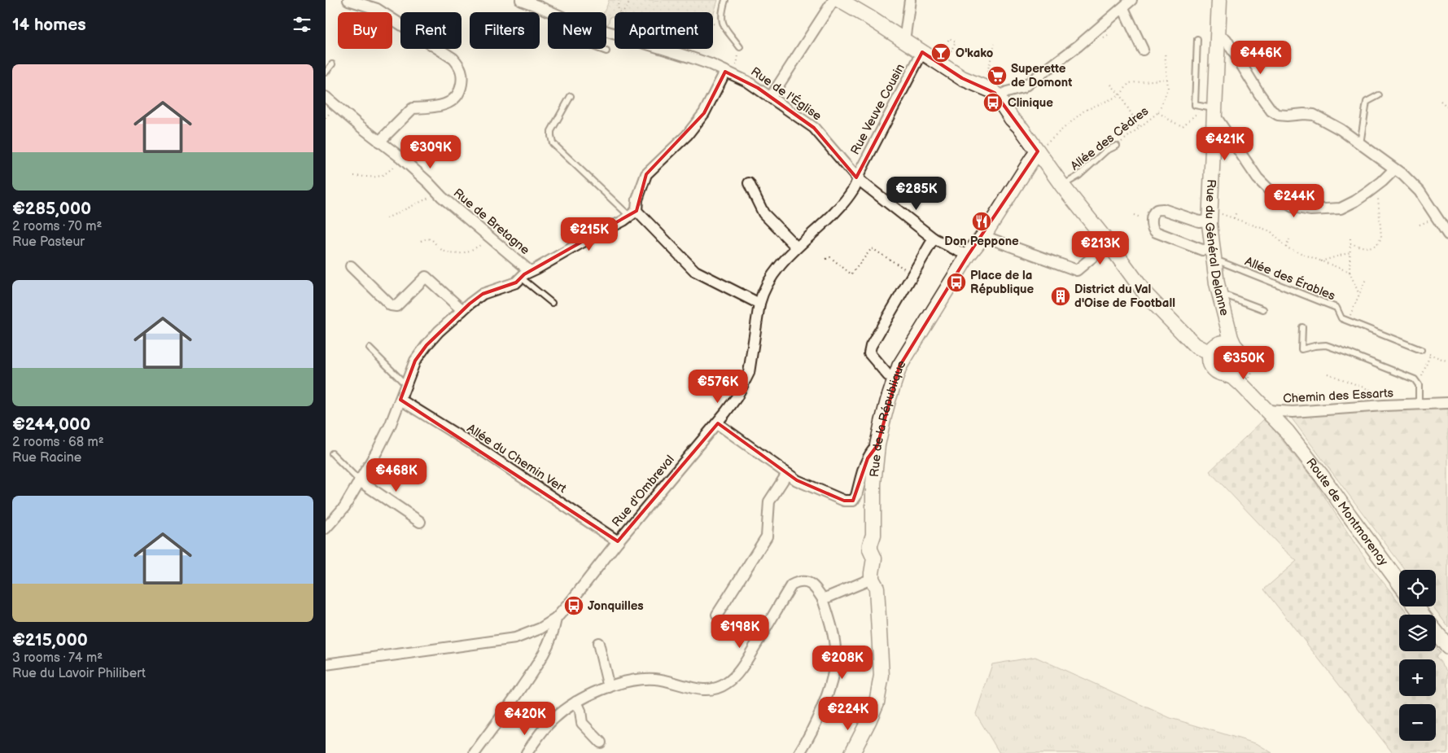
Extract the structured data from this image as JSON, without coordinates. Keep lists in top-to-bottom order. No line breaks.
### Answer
{"streets":{"street":["Rue de l'Église","Rue Veuve Cousin","Rue de Bretagne","Rue du Général Delanne","Chemin des Essarts","Rue de la République","Allée du Chemin Vert","Rue d'Ombreval","Route de Montmorency"],"lane":["Allée des Cèdres","Allée des Érables"]},"crossings":[["Rue de l'Église","Rue Veuve Cousin"],["Rue de l'Église","Rue de la République"],["Rue de l'Église","Rue d'Ombreval"],["Rue Veuve Cousin","Rue d'Ombreval"],["Rue du Général Delanne","Allée des Érables"],["Rue du Général Delanne","Route de Montmorency"],["Chemin des Essarts","Route de Montmorency"],["Allée du Chemin Vert","Rue d'Ombreval"]],"places":{"bar":["O'kako"],"supermarket":["Superette de Domont"],"bus stop":["Clinique","Place de la République","Jonquilles"],"restaurant":["Don Peppone"],"building":["District du Val d'Oise de Football"]},"page":{"heading":"14 homes","chip":["Buy","Rent","Filters","New","Apartment"],"price":["€446K","€421K","€309K","€285K","€244K","€215K","€213K","€350K","€576K","€468K","€198K","€208K","€224K","€420K"],"list":[{"name":"€285,000","note":"2 rooms · 70 m² · Rue Pasteur"},{"name":"€244,000","note":"2 rooms · 68 m² · Rue Racine"},{"name":"€215,000","note":"3 rooms · 74 m² · Rue du Lavoir Philibert"}],"map_buttons":["+","−"]}}
